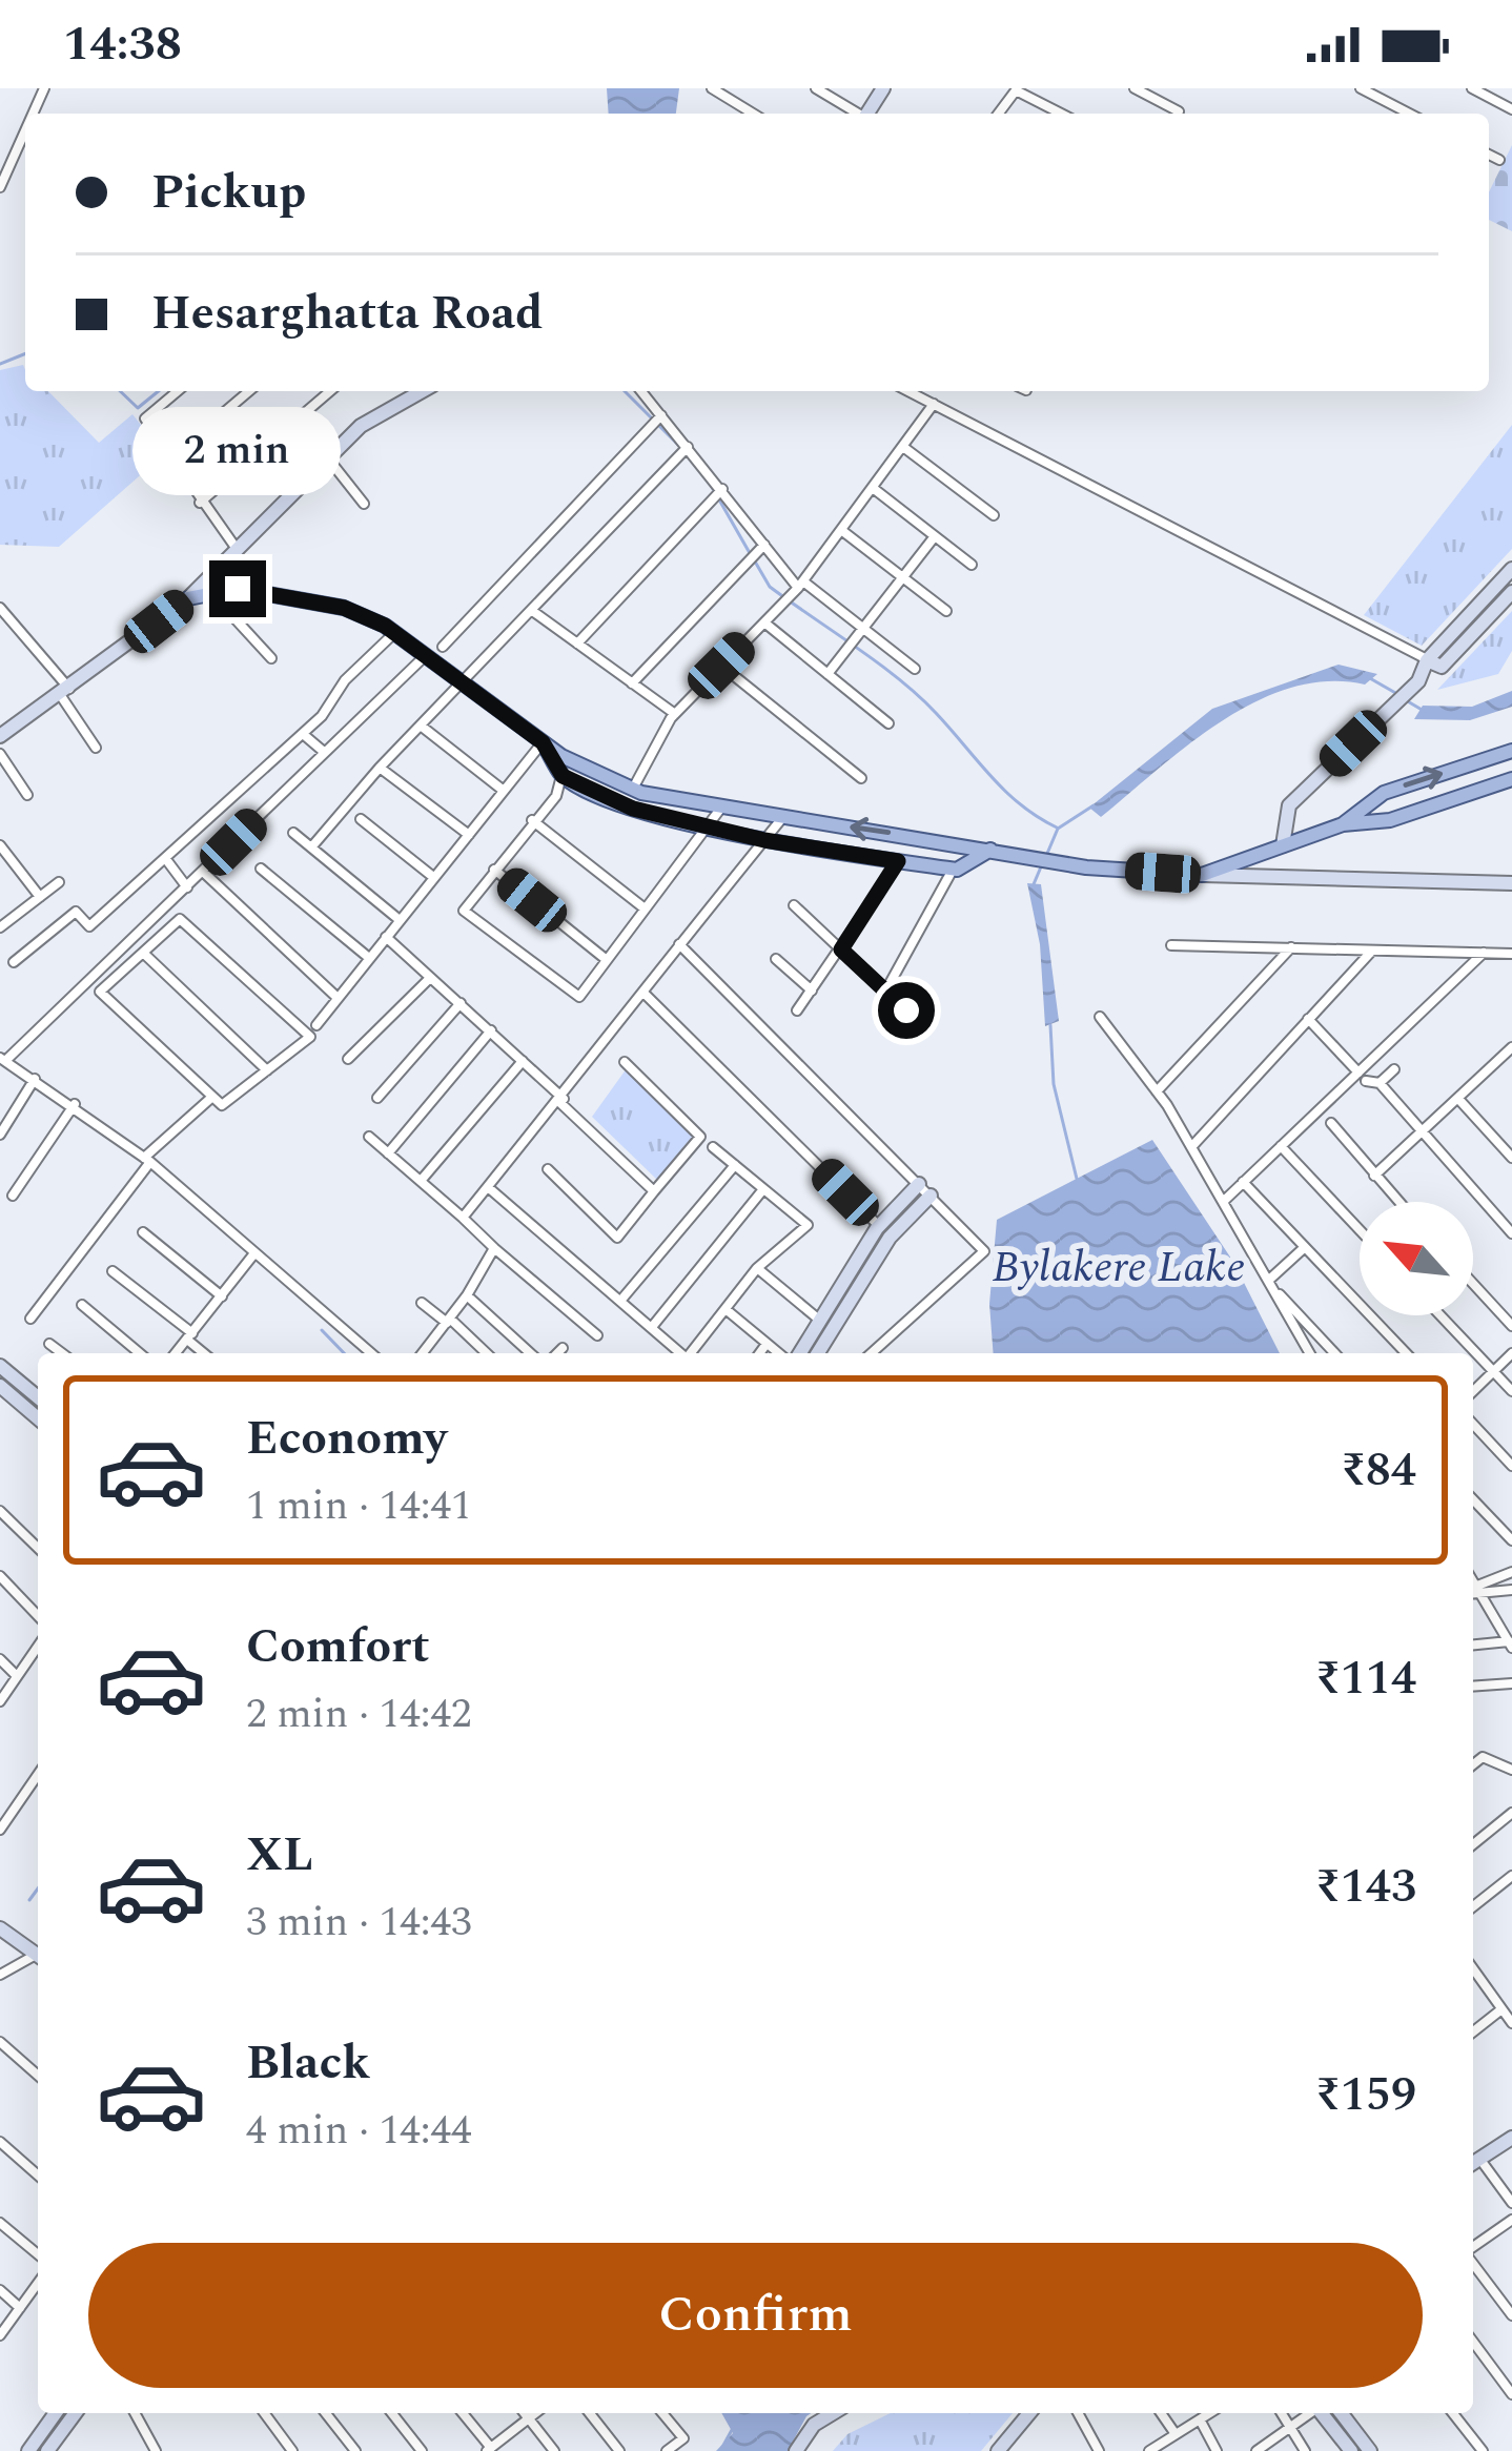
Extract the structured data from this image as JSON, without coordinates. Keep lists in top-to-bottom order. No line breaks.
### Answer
{"water":["Bylakere Lake"],"north":"top left","page":{"status":"14:38","banner":["Pickup","Hesarghatta Road"],"bubble":"2 min","list":[{"name":"Economy","note":"1 min · 14:41","value":"₹84"},{"name":"Comfort","note":"2 min · 14:42","value":"₹114"},{"name":"XL","note":"3 min · 14:43","value":"₹143"},{"name":"Black","note":"4 min · 14:44","value":"₹159"}],"buttons":"Confirm"}}
